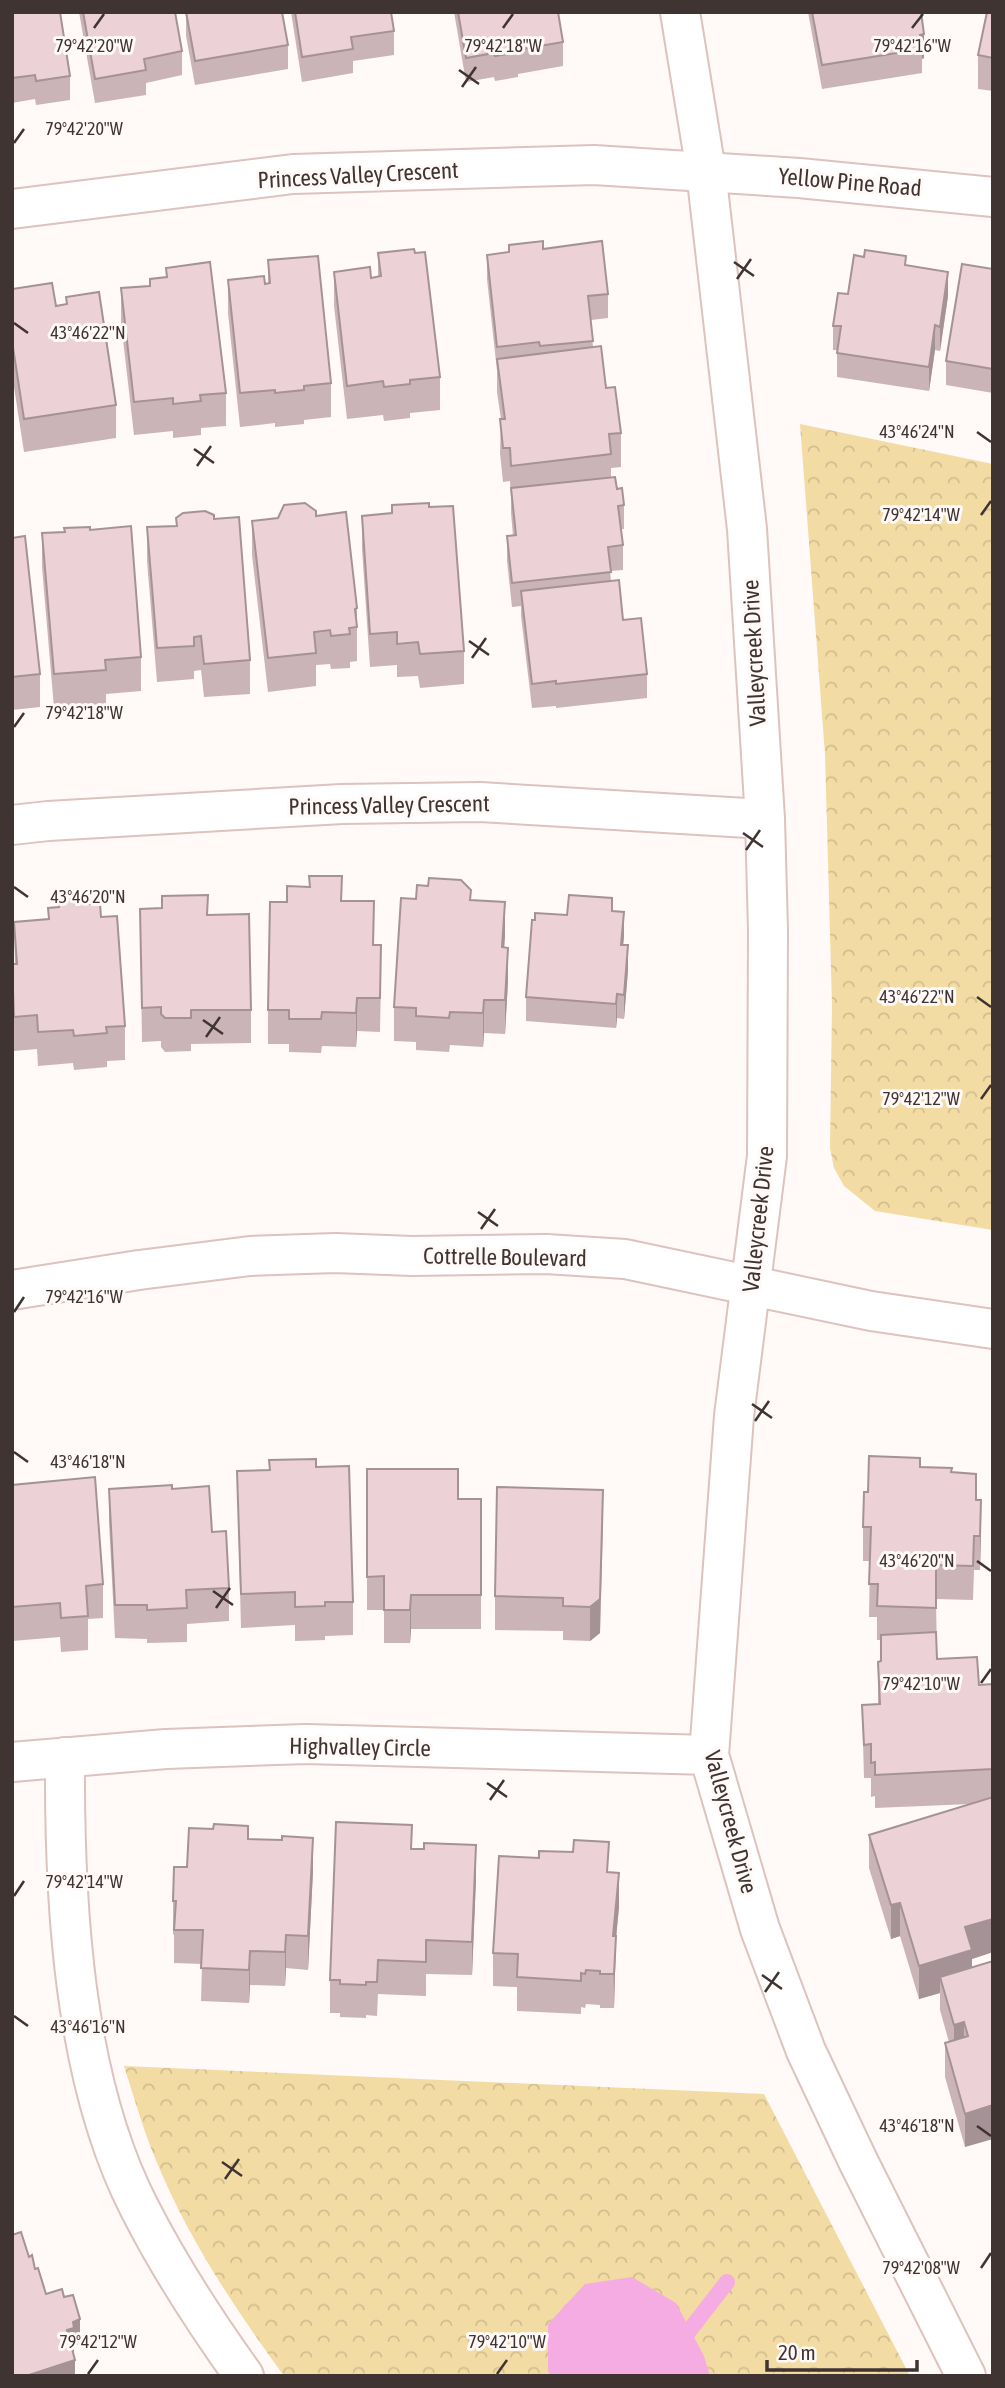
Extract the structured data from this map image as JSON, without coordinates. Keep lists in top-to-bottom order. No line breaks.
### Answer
{"streets":{"street":["Princess Valley Crescent","Yellow Pine Road","Valleycreek Drive","Cottrelle Boulevard","Highvalley Circle"]},"crossings":[["Princess Valley Crescent","Yellow Pine Road"],["Princess Valley Crescent","Valleycreek Drive"],["Yellow Pine Road","Valleycreek Drive"],["Valleycreek Drive","Cottrelle Boulevard"],["Valleycreek Drive","Highvalley Circle"]],"scale_bar":"20 m","coordinates":["79°42'20\"W","79°42'18\"W","79°42'16\"W","43°46'22\"N","43°46'24\"N","79°42'14\"W","43°46'20\"N","79°42'12\"W","43°46'18\"N","79°42'10\"W","43°46'16\"N","79°42'08\"W"]}
